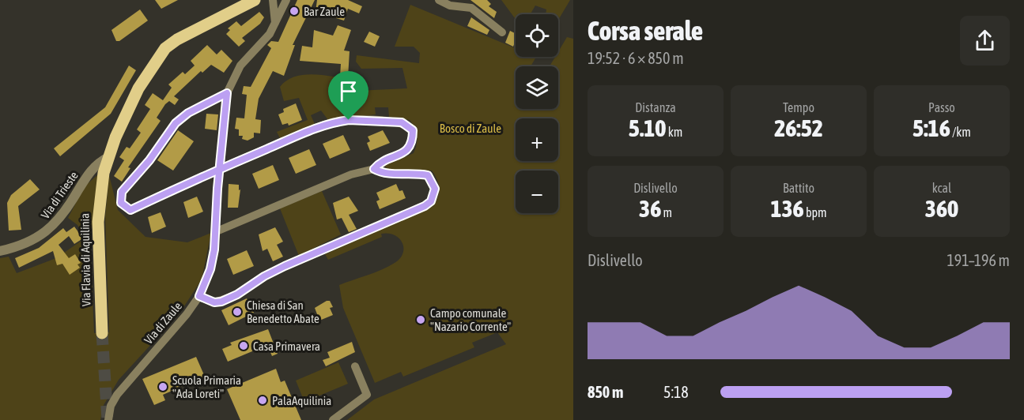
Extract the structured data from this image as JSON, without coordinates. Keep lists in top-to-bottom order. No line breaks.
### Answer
{"streets":{"main road":["Via Flavia di Aquilinia"],"street":["Via di Trieste","Via di Zaule"]},"crossings":[["Via di Trieste","Via Flavia di Aquilinia"]],"parks":["Bosco di Zaule"],"places":["Bar Zaule","Chiesa di San Benedetto Abate","Campo comunale \"Nazario Corrente\"","Casa Primavera","Scuola Primaria \"Ada Loreti\"","PalaAquilinia"],"page":{"heading":["Corsa serale","19:52 · 6 × 850 m"],"map_buttons":["+","−"],"stats":[["Distanza","5.10 km"],["Tempo","26:52"],["Passo","5:16 /km"],["Dislivello","36 m"],["Battito","136 bpm"],["kcal","360"]],"chart":["Dislivello","191–196 m"],"list":[{"name":"850 m","note":"5:18"}]}}
